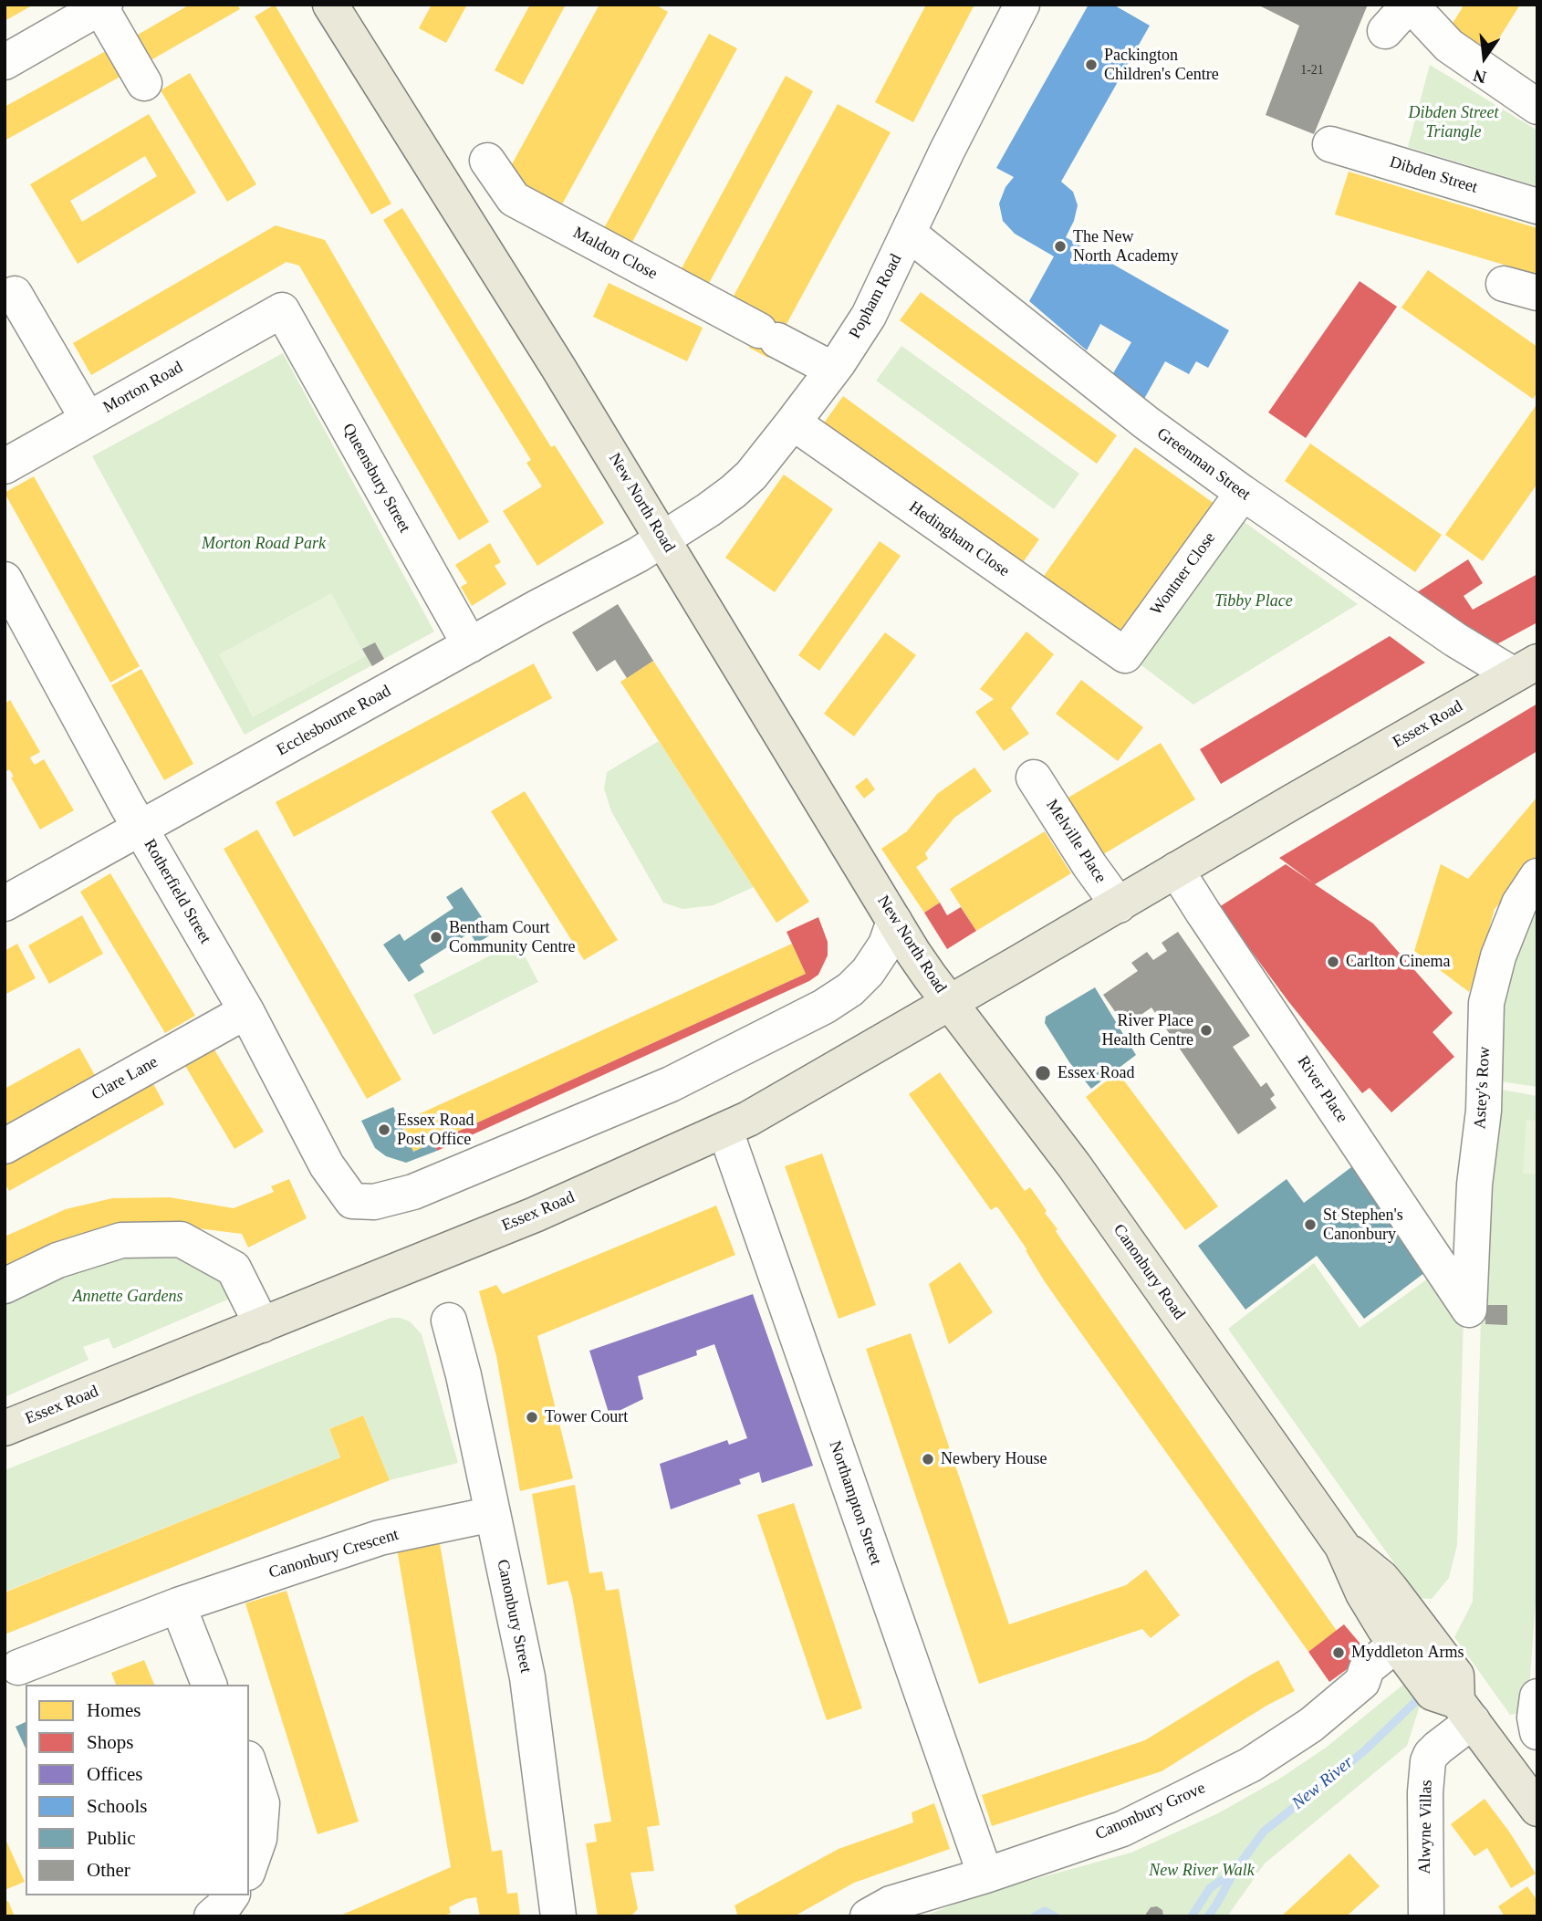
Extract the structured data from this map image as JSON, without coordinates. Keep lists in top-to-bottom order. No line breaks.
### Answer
{"streets":{"main road":["New North Road","Essex Road","Canonbury Road"],"street":["Dibden Street","Maldon Close","Popham Road","Morton Road","Greenman Street","Queensbury Street","Hedingham Close","Wontner Close","Ecclesbourne Road","Melville Place","Rotherfield Street","Clare Lane","Astey's Row","River Place","Northampton Street","Canonbury Crescent","Canonbury Street","Canonbury Grove","Alwyne Villas"]},"crossings":[["Maldon Close","Popham Road"],["Popham Road","Greenman Street"],["Popham Road","New North Road"],["Popham Road","Hedingham Close"],["Popham Road","Ecclesbourne Road"],["Morton Road","Queensbury Street"],["Greenman Street","Wontner Close"],["Greenman Street","Essex Road"],["Queensbury Street","Ecclesbourne Road"],["New North Road","Ecclesbourne Road"],["New North Road","Essex Road"],["New North Road","Rotherfield Street"],["New North Road","Canonbury Road"],["Hedingham Close","Wontner Close"],["Ecclesbourne Road","Rotherfield Street"],["Essex Road","Melville Place"],["Essex Road","River Place"],["Essex Road","Canonbury Road"],["Essex Road","Northampton Street"],["Rotherfield Street","Clare Lane"],["Astey's Row","River Place"],["Canonbury Road","Canonbury Grove"],["Canonbury Road","Alwyne Villas"],["Northampton Street","Canonbury Grove"],["Canonbury Crescent","Canonbury Street"]],"water":["New River"],"parks":["Dibden Street Triangle","Morton Road Park","Tibby Place","Annette Gardens","New River Walk"],"places":["Packington Children's Centre","The New North Academy","Bentham Court Community Centre","Carlton Cinema","River Place Health Centre","Essex Road","Essex Road Post Office","St Stephen's Canonbury","Tower Court","Newbery House","Myddleton Arms"],"house_numbers":["1-21"],"legend":["Homes","Shops","Offices","Schools","Public","Other"],"north":"bottom"}
